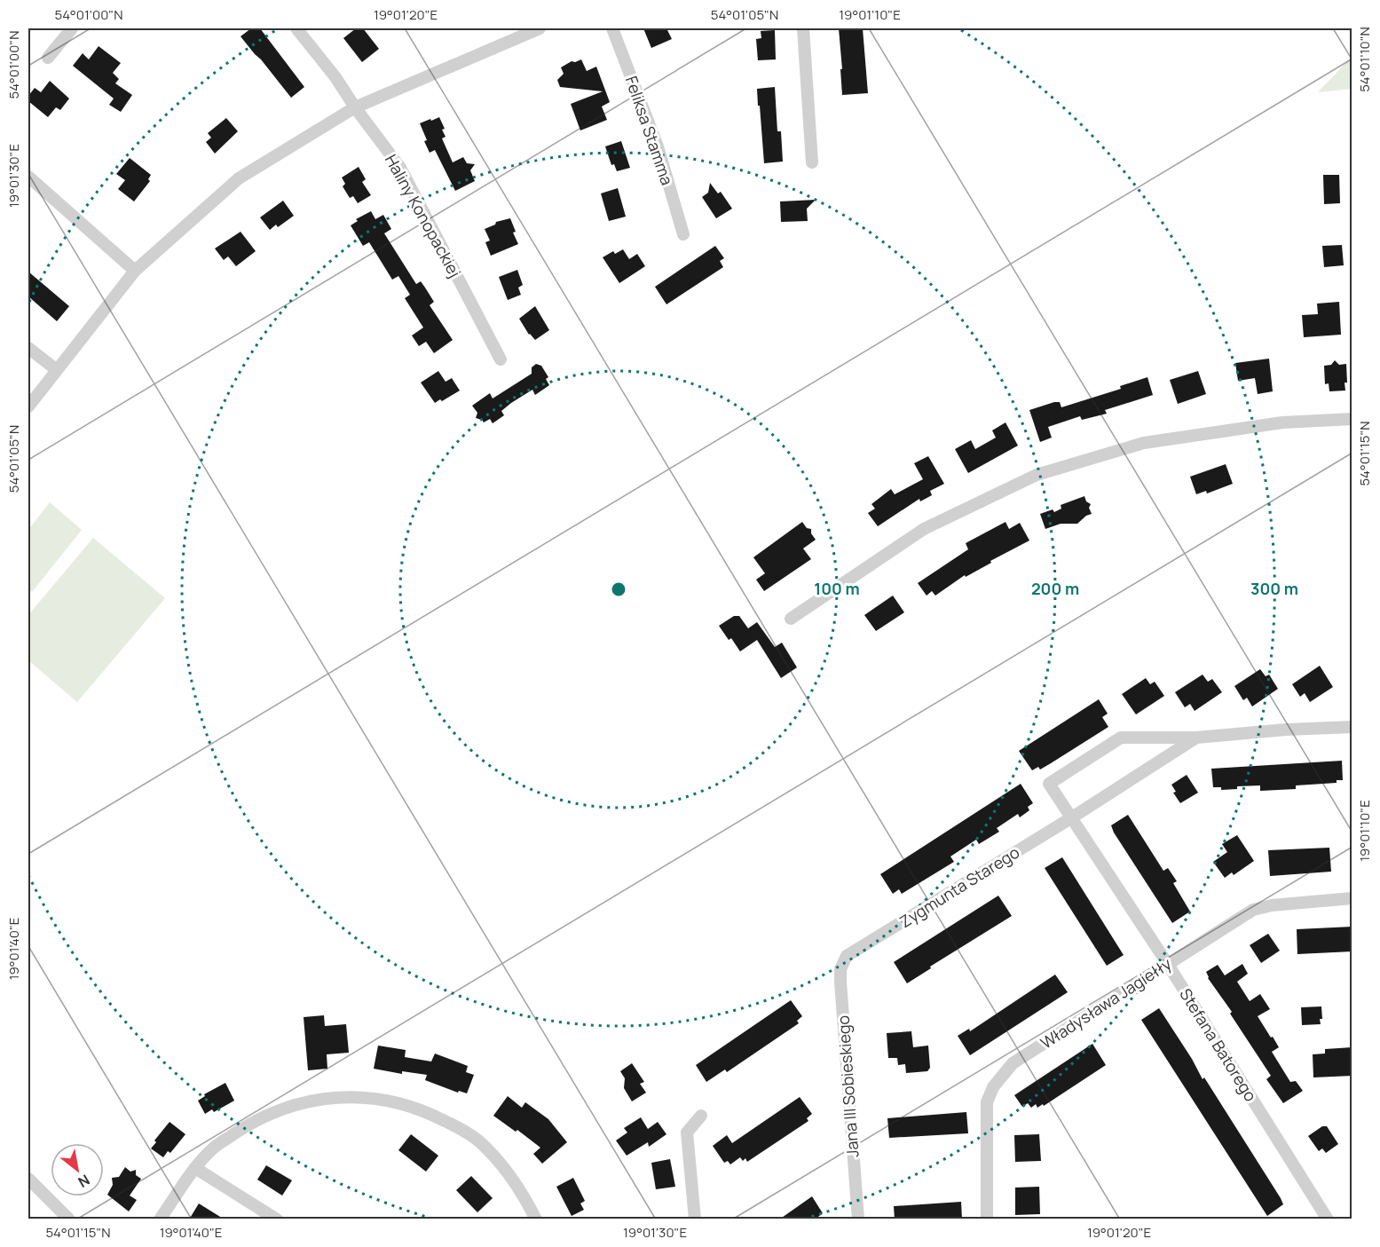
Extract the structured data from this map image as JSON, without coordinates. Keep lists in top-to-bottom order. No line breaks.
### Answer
{"streets":{"street":["Feliksa Stamma","Haliny Konopackiej","Zygmunta Starego","Władysława Jagiełły","Stefana Batorego","Jana III Sobieskiego"]},"crossings":[["Zygmunta Starego","Stefana Batorego"],["Zygmunta Starego","Jana III Sobieskiego"],["Władysława Jagiełły","Stefana Batorego"]],"north":"bottom right","coordinates":["54°01'00\"N","19°01'20\"E","54°01'05\"N","19°01'10\"E","54°01'10\"N","19°01'30\"E","54°01'15\"N","19°01'40\"E"],"rings":["100 m","200 m","300 m"]}
